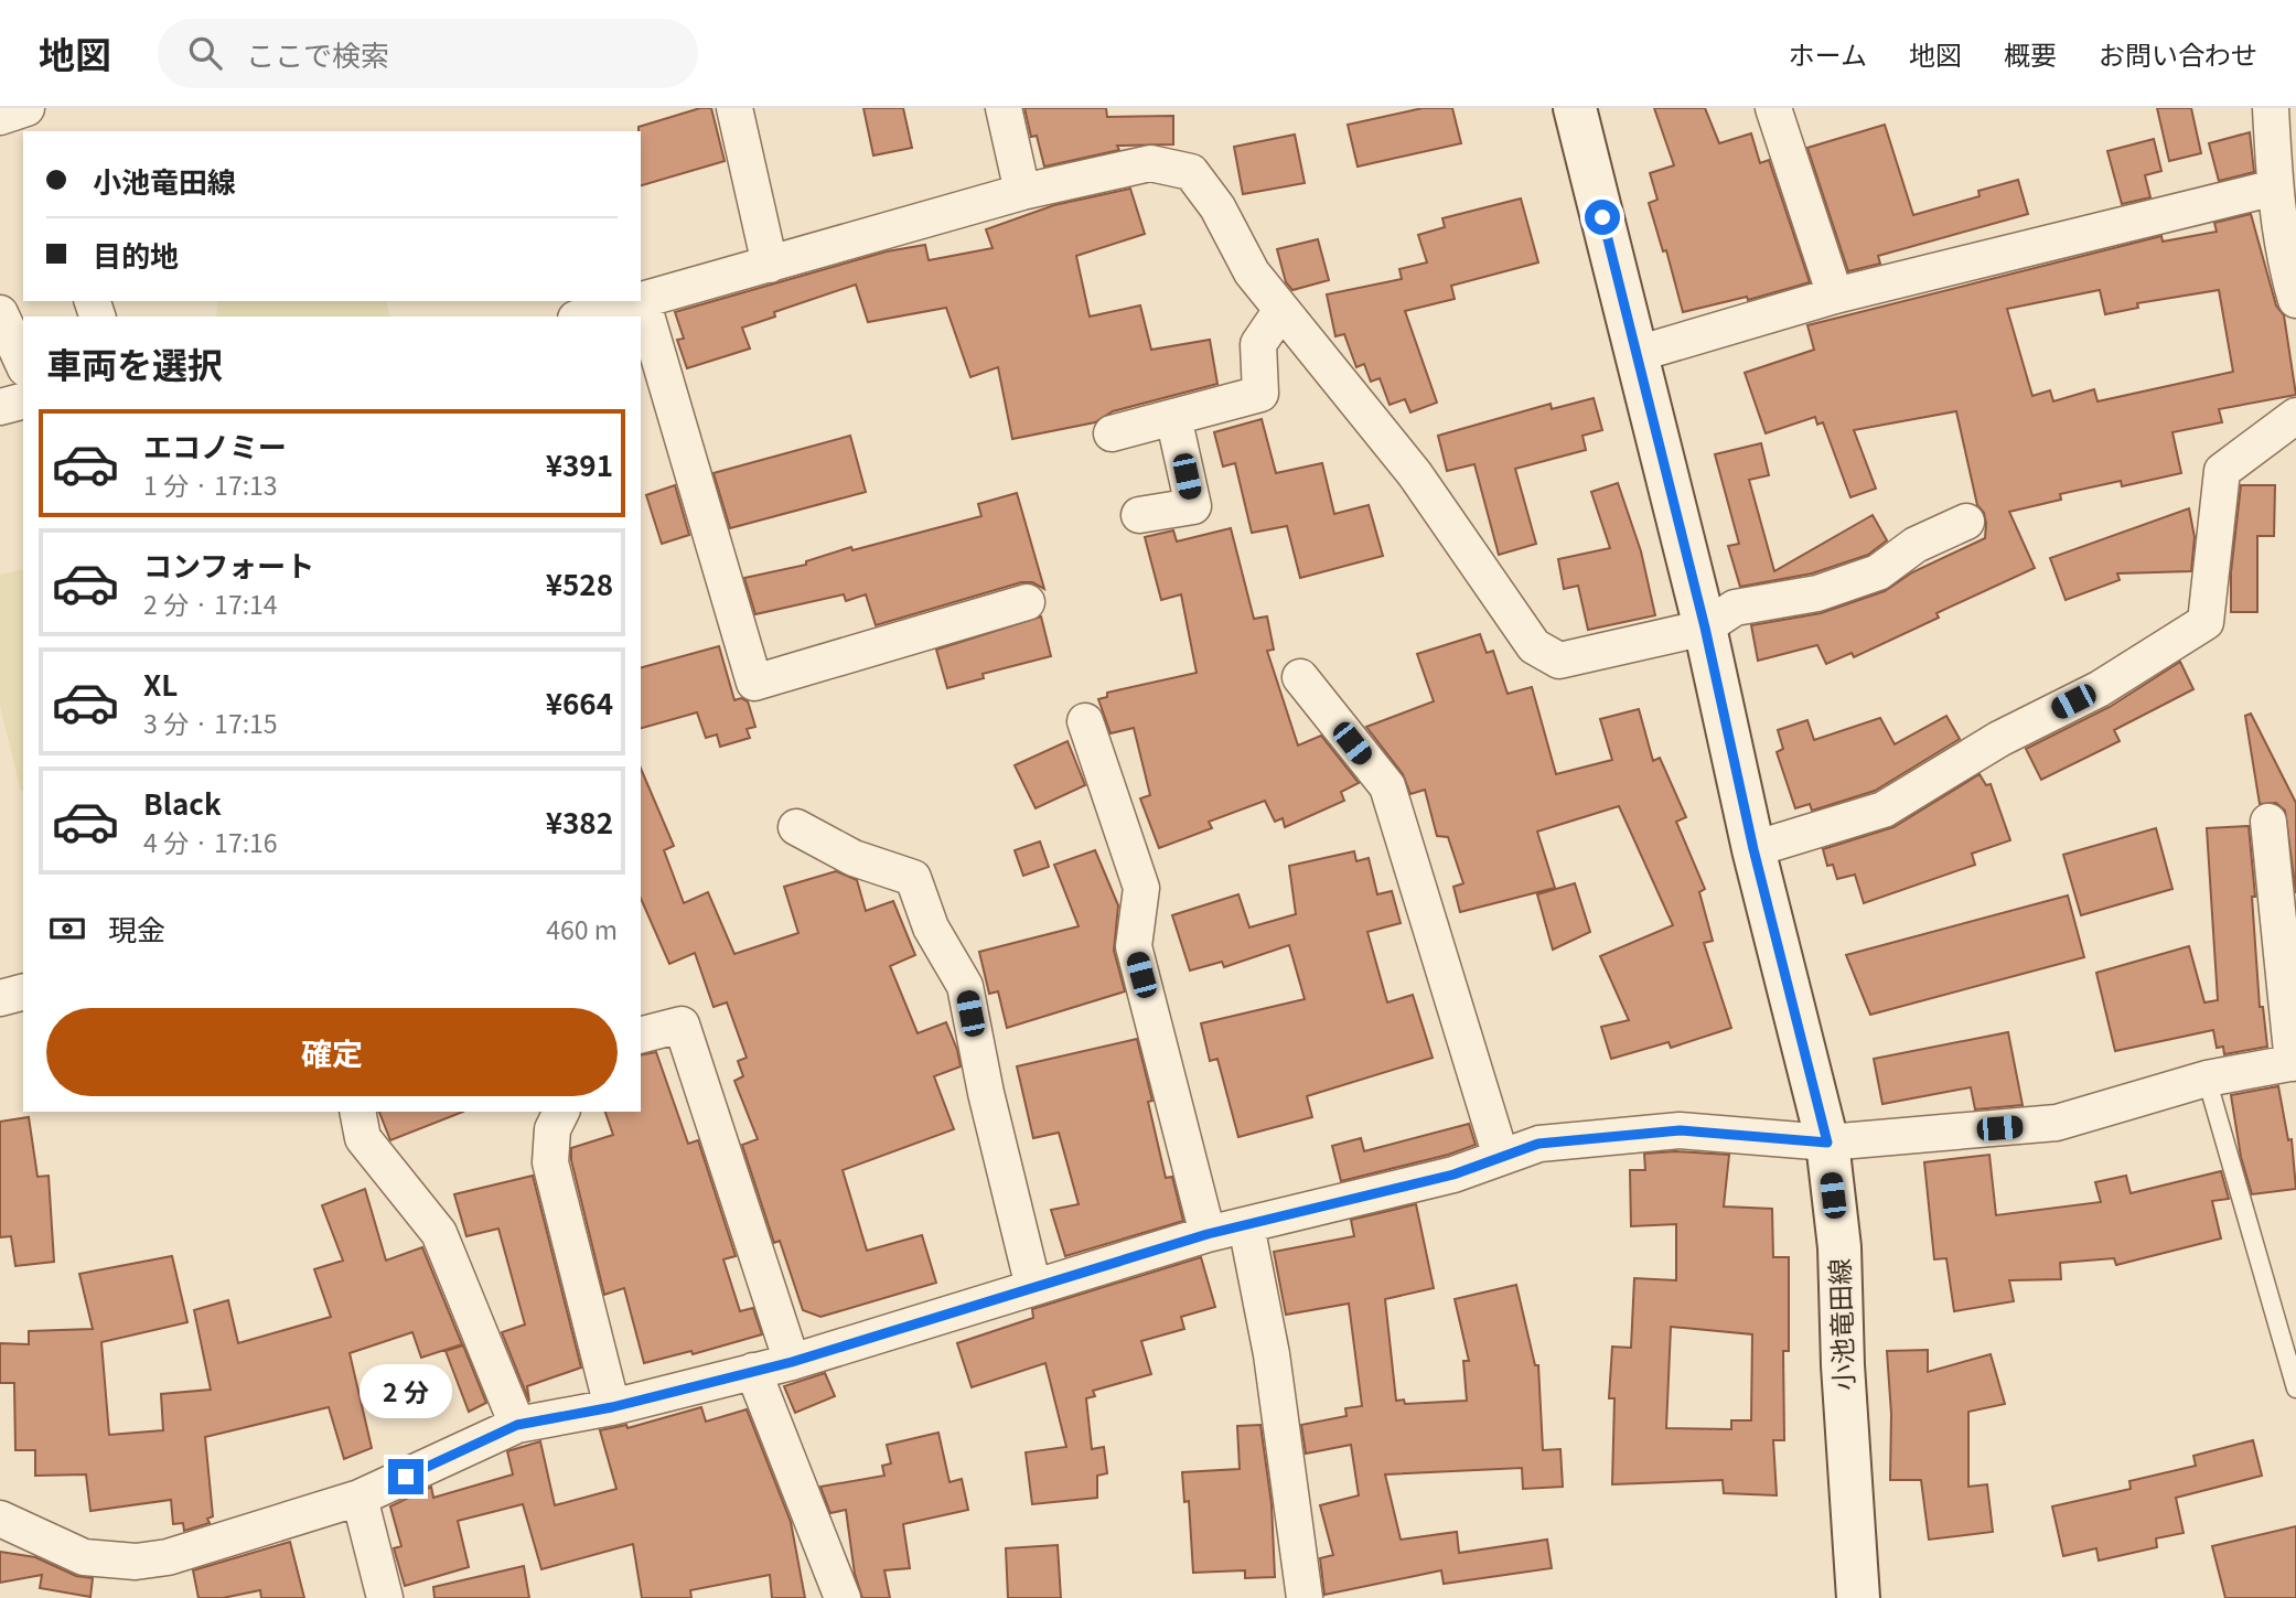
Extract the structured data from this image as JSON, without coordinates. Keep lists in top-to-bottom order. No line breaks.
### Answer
{"streets":{"main road":["小池竜田線"]},"page":{"header":"地図","search":"ここで検索","nav":["ホーム","地図","概要","お問い合わせ"],"banner":["小池竜田線","目的地"],"heading":"車両を選択","list":[{"name":"エコノミー","note":"1 分 · 17:13","value":"¥391"},{"name":"コンフォート","note":"2 分 · 17:14","value":"¥528"},{"name":"XL","note":"3 分 · 17:15","value":"¥664"},{"name":"Black","note":"4 分 · 17:16","value":"¥382"}],"pay":["現金","460 m"],"buttons":"確定","bubble":"2 分"}}
